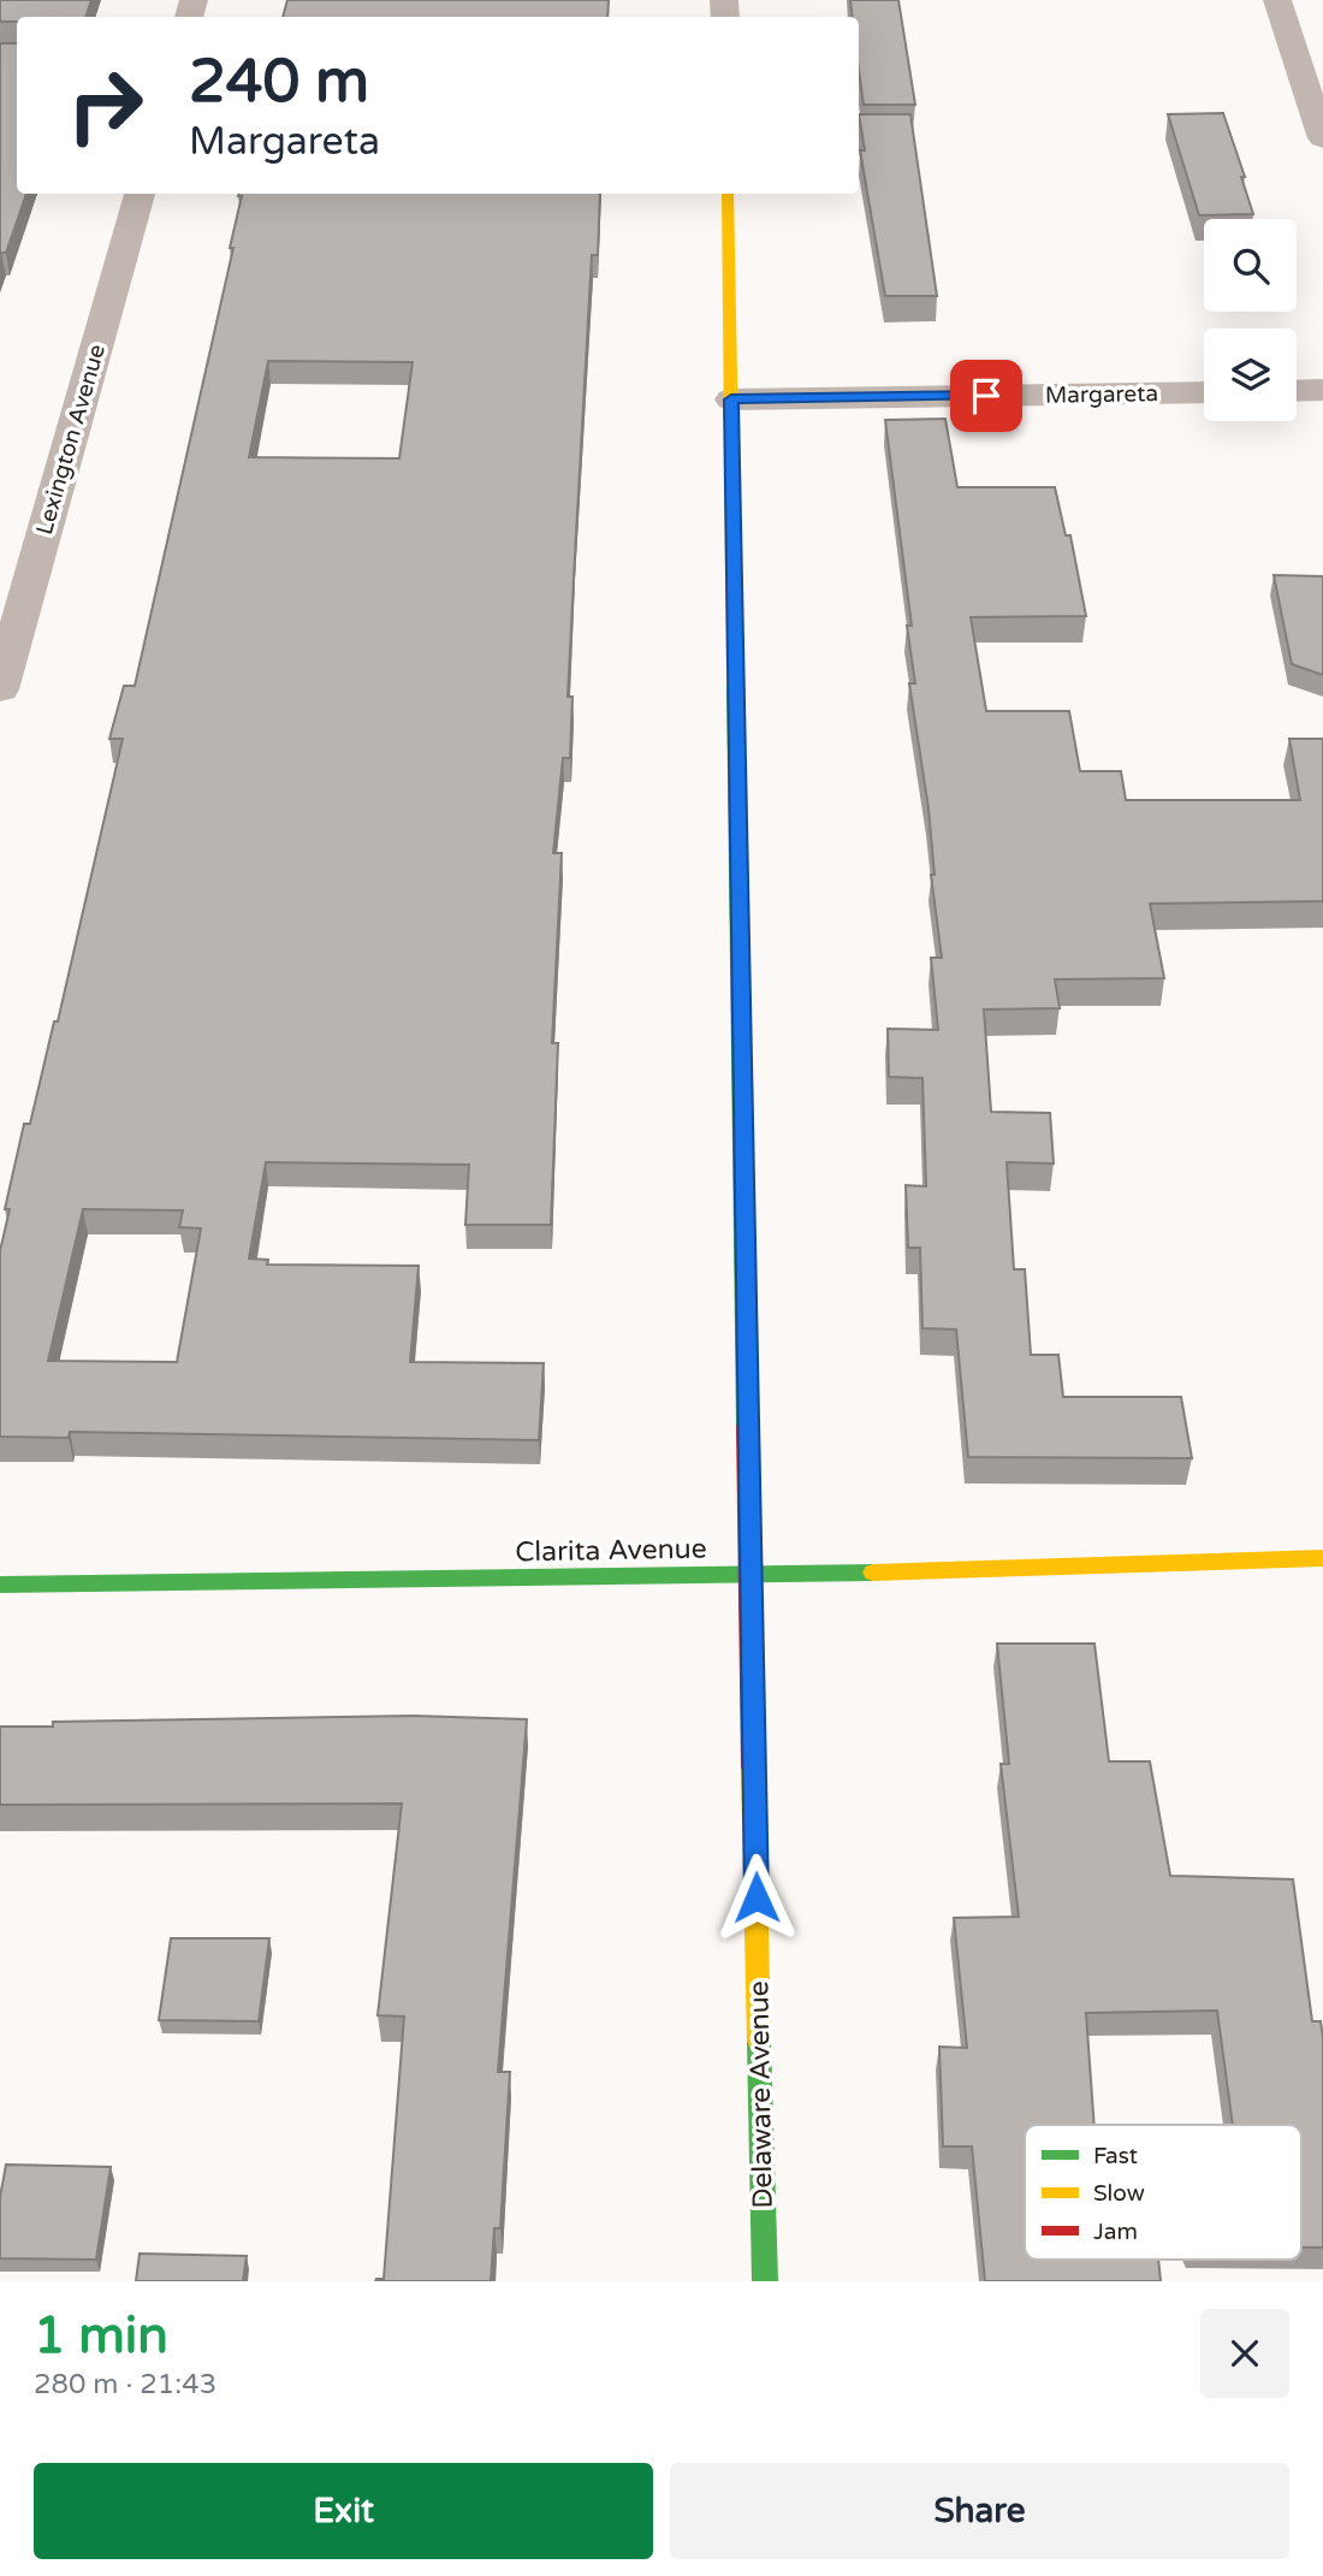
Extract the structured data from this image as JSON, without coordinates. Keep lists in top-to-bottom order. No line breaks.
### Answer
{"streets":{"street":["Margareta","Lexington Avenue","Clarita Avenue","Delaware Avenue"]},"crossings":[["Margareta","Delaware Avenue"],["Clarita Avenue","Delaware Avenue"]],"legend":["Fast","Slow","Jam"],"page":{"turn":["240 m","Margareta"],"heading":["1 min","280 m · 21:43"],"buttons":["Exit","Share"]}}
